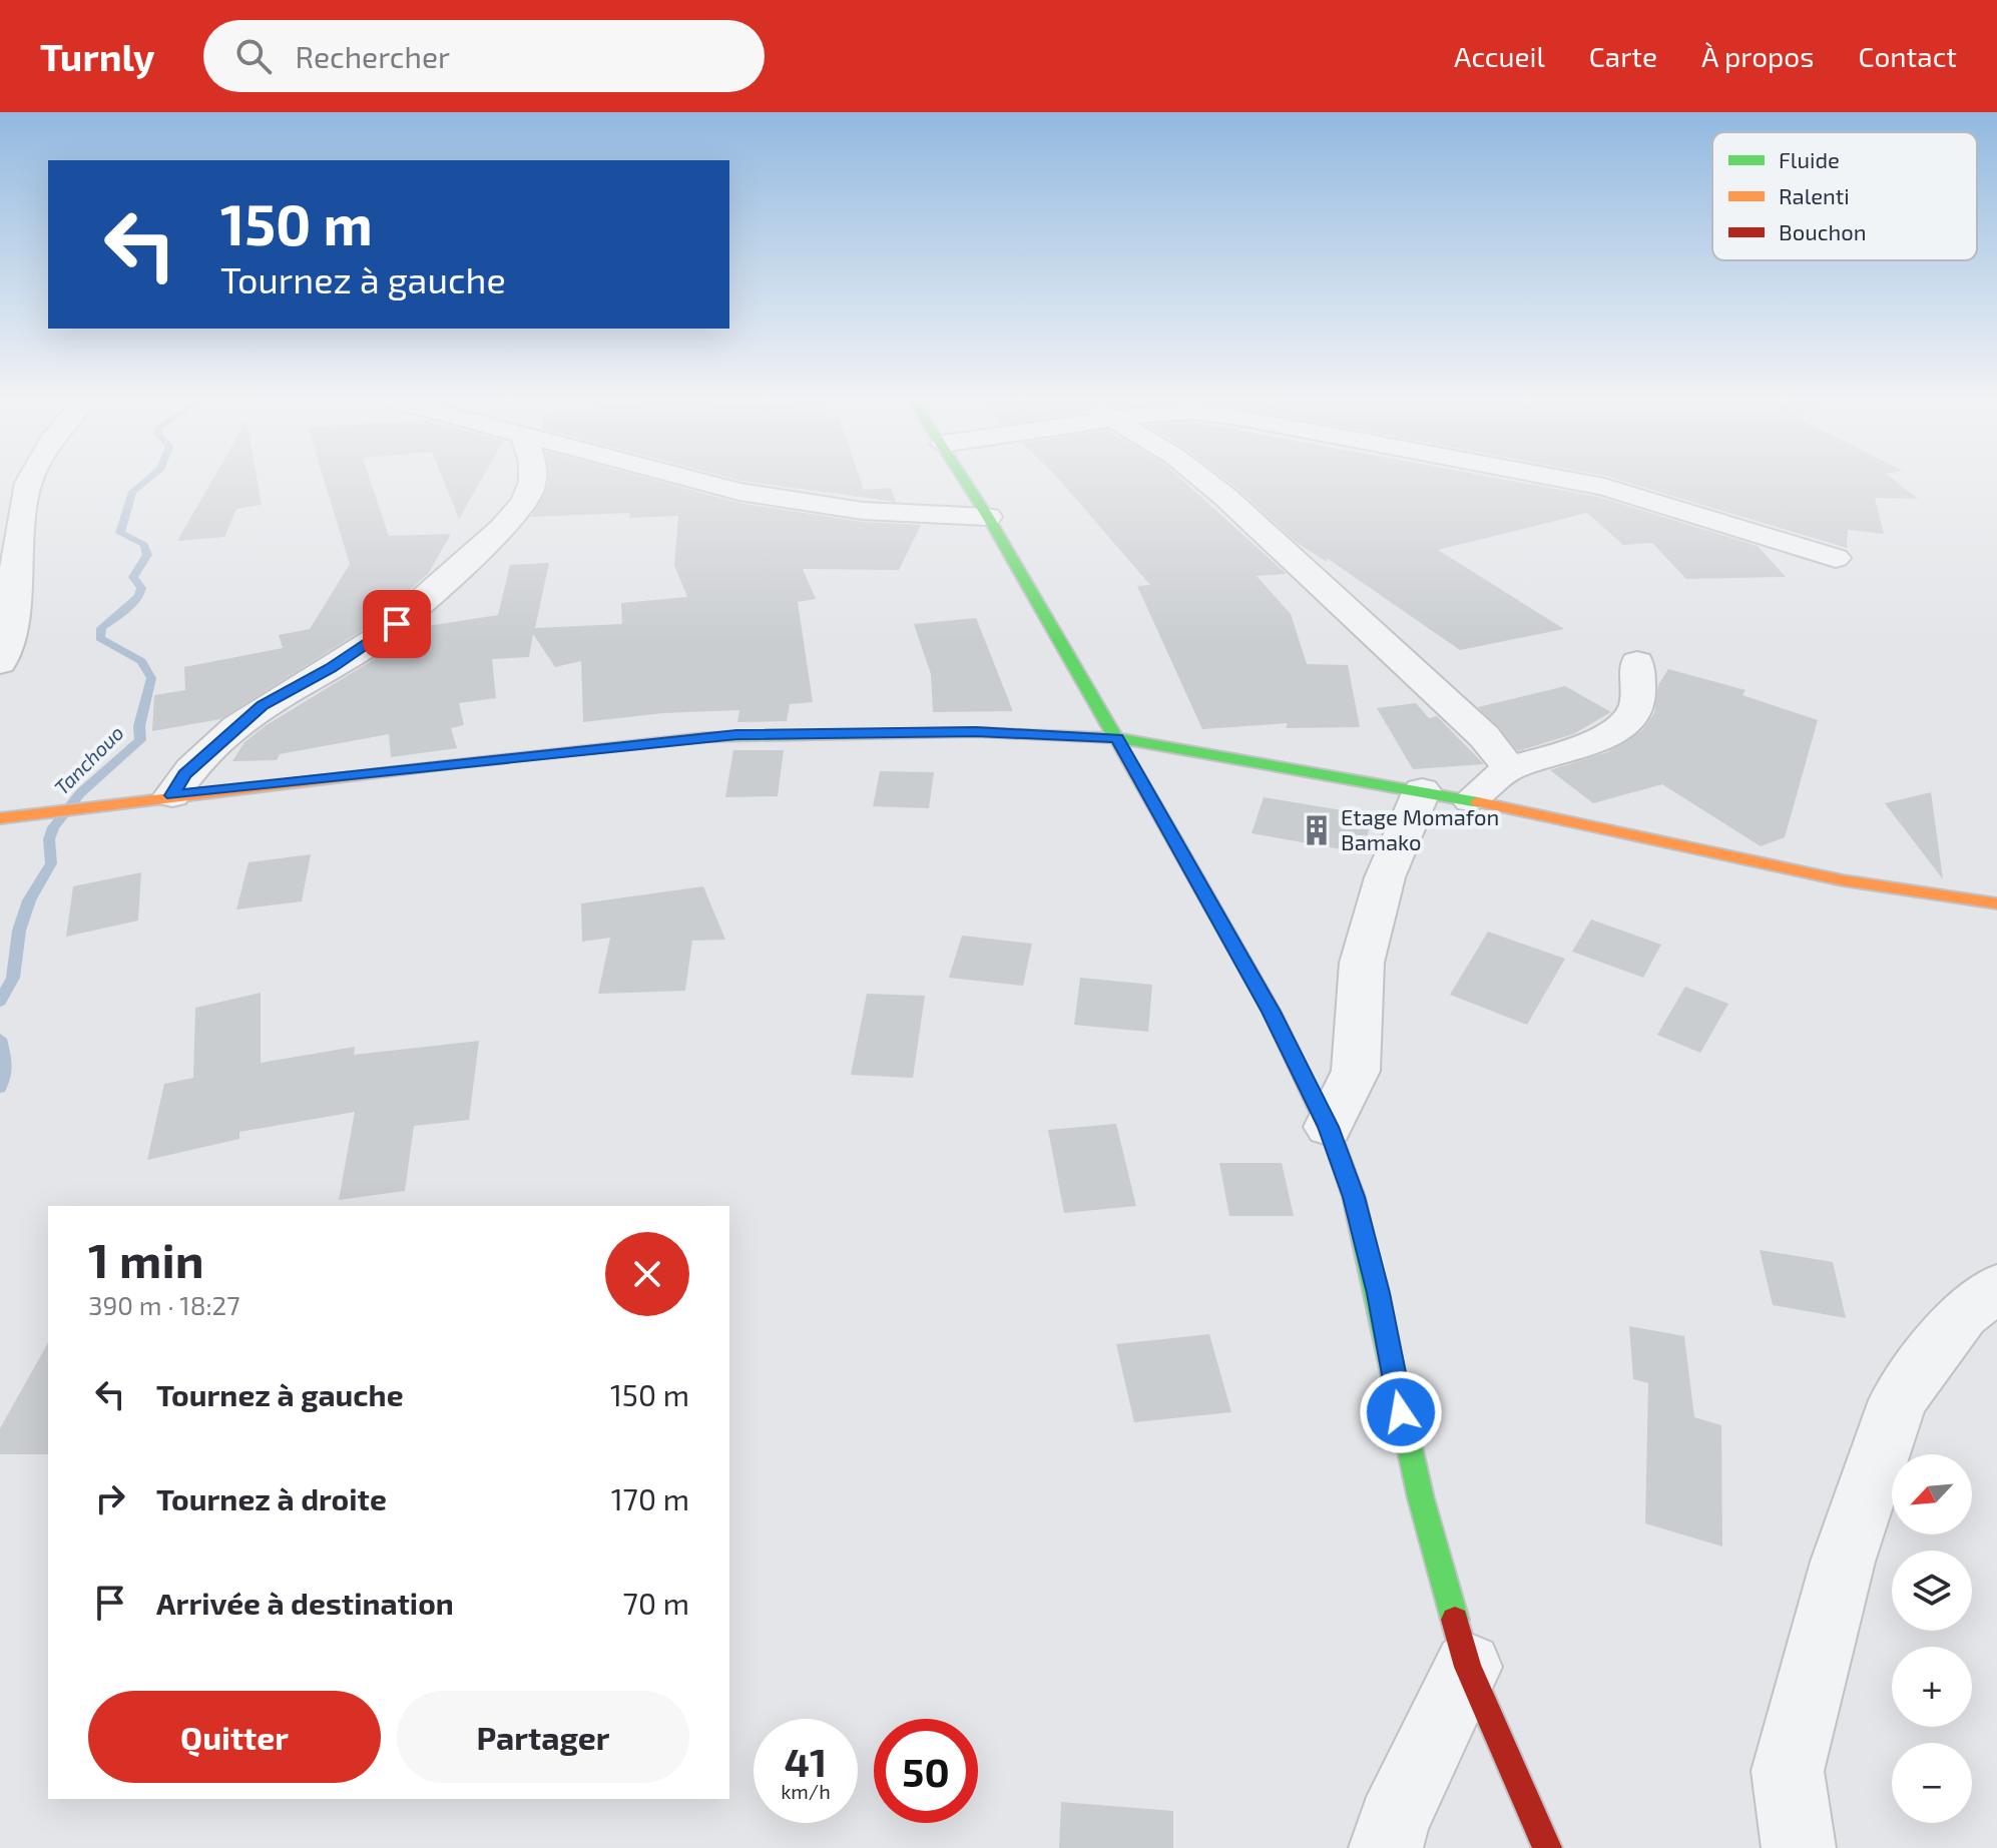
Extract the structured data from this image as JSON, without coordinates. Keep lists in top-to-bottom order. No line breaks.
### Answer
{"water":["Tanchouo"],"places":{"building":["Etage Momafon Bamako"]},"legend":["Fluide","Ralenti","Bouchon"],"north":"bottom left","page":{"header":"Turnly","search":"Rechercher","nav":["Accueil","Carte","À propos","Contact"],"turn":["150 m","Tournez à gauche"],"heading":["1 min","390 m · 18:27"],"list":[{"name":"Tournez à gauche","value":"150 m"},{"name":"Tournez à droite","value":"170 m"},{"name":"Arrivée à destination","value":"70 m"}],"map_buttons":["+","−"],"buttons":["Quitter","Partager"],"speed":"41 km/h","limit":"50"}}
